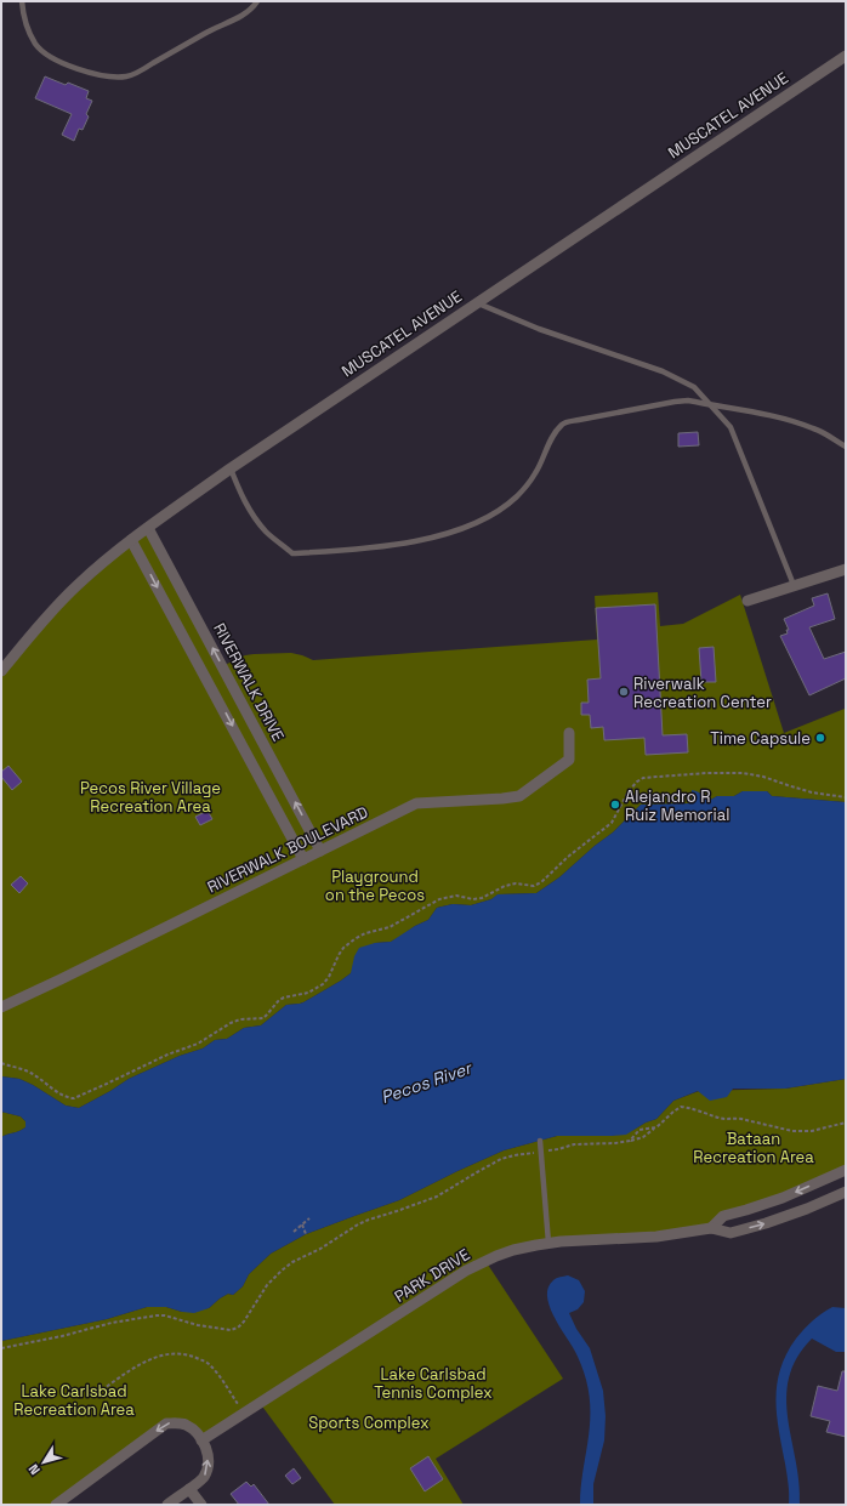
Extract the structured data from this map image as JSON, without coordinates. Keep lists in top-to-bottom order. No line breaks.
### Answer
{"streets":{"street":["MUSCATEL AVENUE","RIVERWALK DRIVE","RIVERWALK BOULEVARD","PARK DRIVE"]},"crossings":[["MUSCATEL AVENUE","RIVERWALK DRIVE"],["RIVERWALK DRIVE","RIVERWALK BOULEVARD"]],"water":["Pecos River"],"parks":["Pecos River Village Recreation Area","Playground on the Pecos","Bataan Recreation Area","Lake Carlsbad Tennis Complex","Lake Carlsbad Recreation Area","Sports Complex"],"places":["Riverwalk Recreation Center","Time Capsule","Alejandro R Ruiz Memorial"],"north":"bottom left"}
